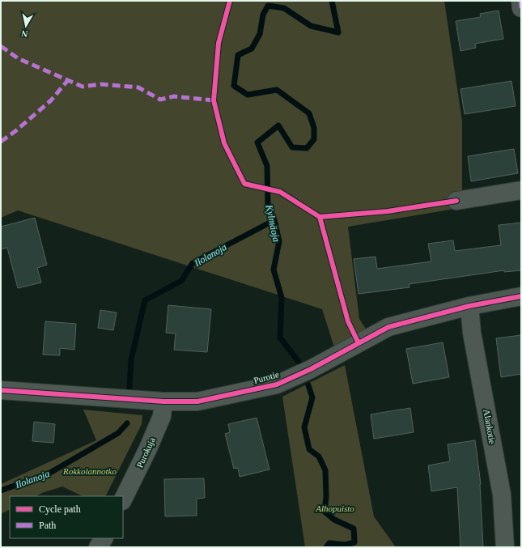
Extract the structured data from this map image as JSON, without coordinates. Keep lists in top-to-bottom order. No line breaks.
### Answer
{"streets":{"street":["Purotie","Alankotie","Purokuja"]},"crossings":[["Purotie","Alankotie"],["Purotie","Purokuja"]],"water":["Kylmäoja","Ilolanoja"],"parks":["Rokkolannotko","Alhopuisto"],"legend":["Cycle path","Path"],"north":"bottom"}
